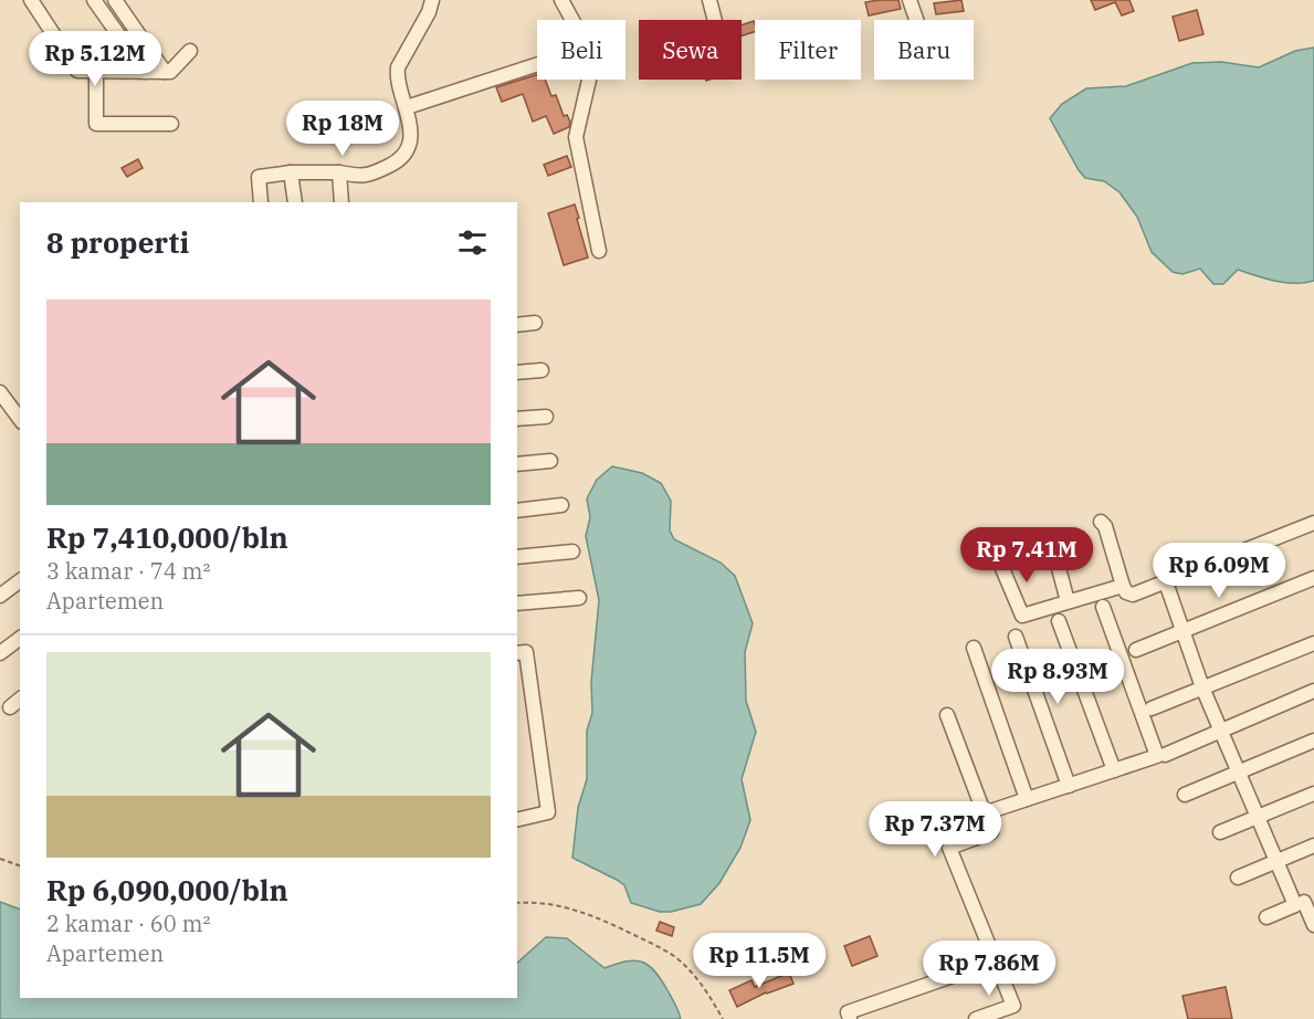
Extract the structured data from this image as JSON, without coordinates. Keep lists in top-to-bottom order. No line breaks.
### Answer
{"page":{"chip":["Beli","Sewa","Filter","Baru"],"price":["Rp 5.12M","Rp 18M","Rp 7.41M","Rp 6.09M","Rp 8.93M","Rp 7.37M","Rp 11.5M","Rp 7.86M"],"heading":"8 properti","list":[{"name":"Rp 7,410,000/bln","note":"3 kamar · 74 m² · Apartemen"},{"name":"Rp 6,090,000/bln","note":"2 kamar · 60 m² · Apartemen"}]}}
